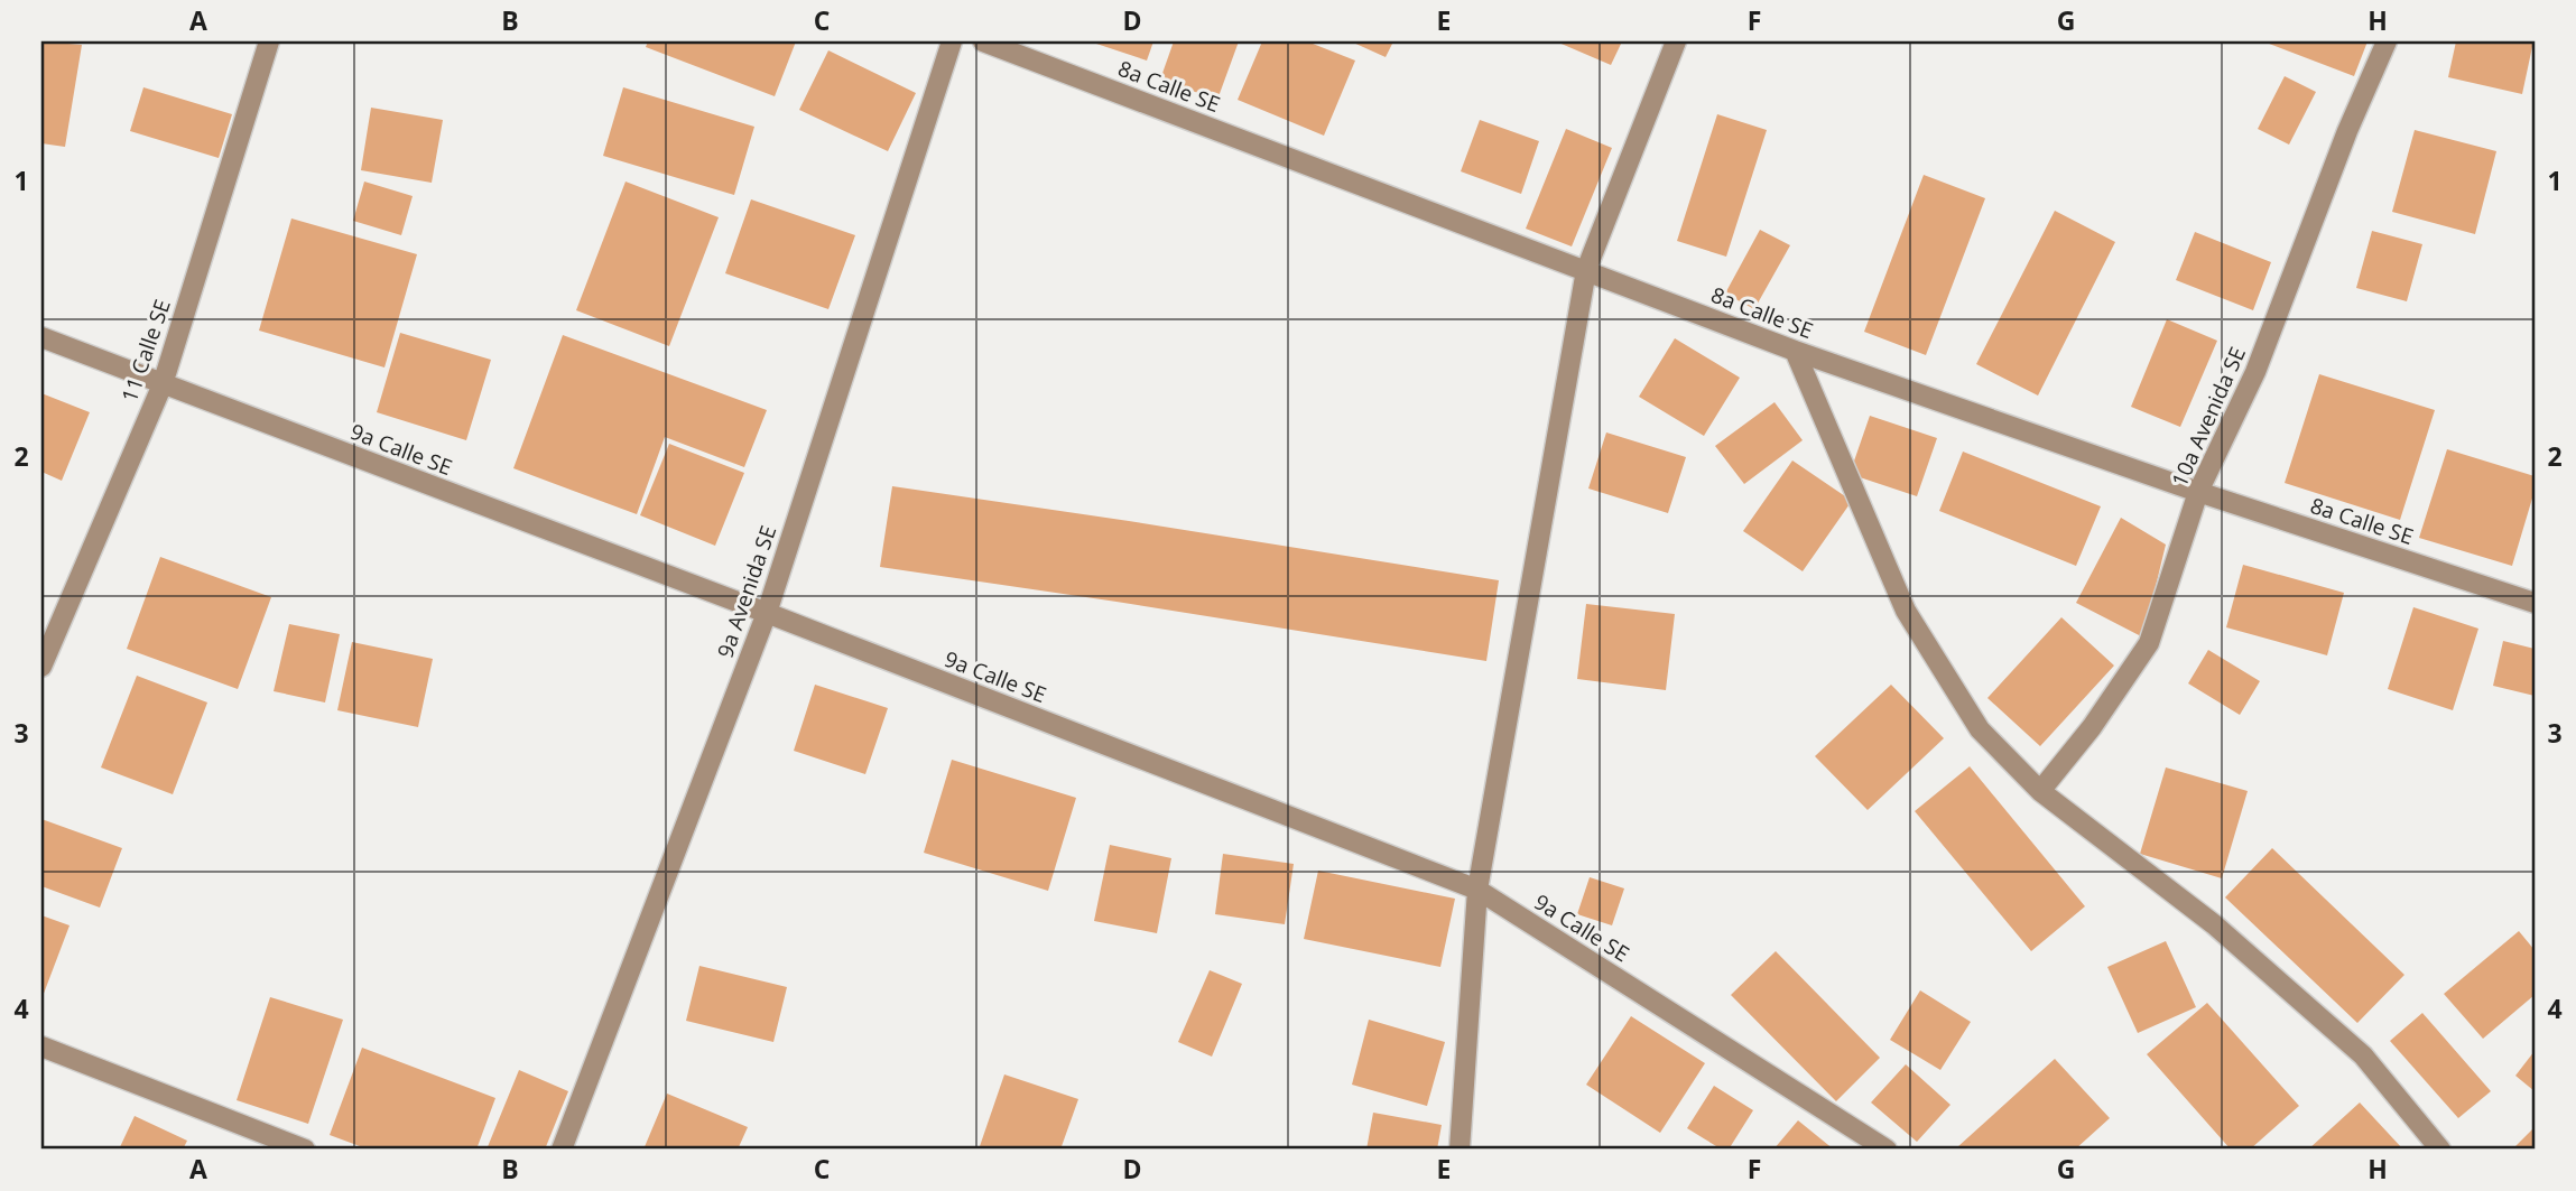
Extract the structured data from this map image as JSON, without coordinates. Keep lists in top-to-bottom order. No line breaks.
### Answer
{"streets":{"street":["8a Calle SE","11 Calle SE","10a Avenida SE","9a Calle SE","9a Avenida SE"]},"crossings":[["8a Calle SE","10a Avenida SE"],["11 Calle SE","9a Calle SE"],["9a Calle SE","9a Avenida SE"]],"grid":{"columns":["A","B","C","D","E","F","G","H"],"rows":["1","2","3","4"]}}
